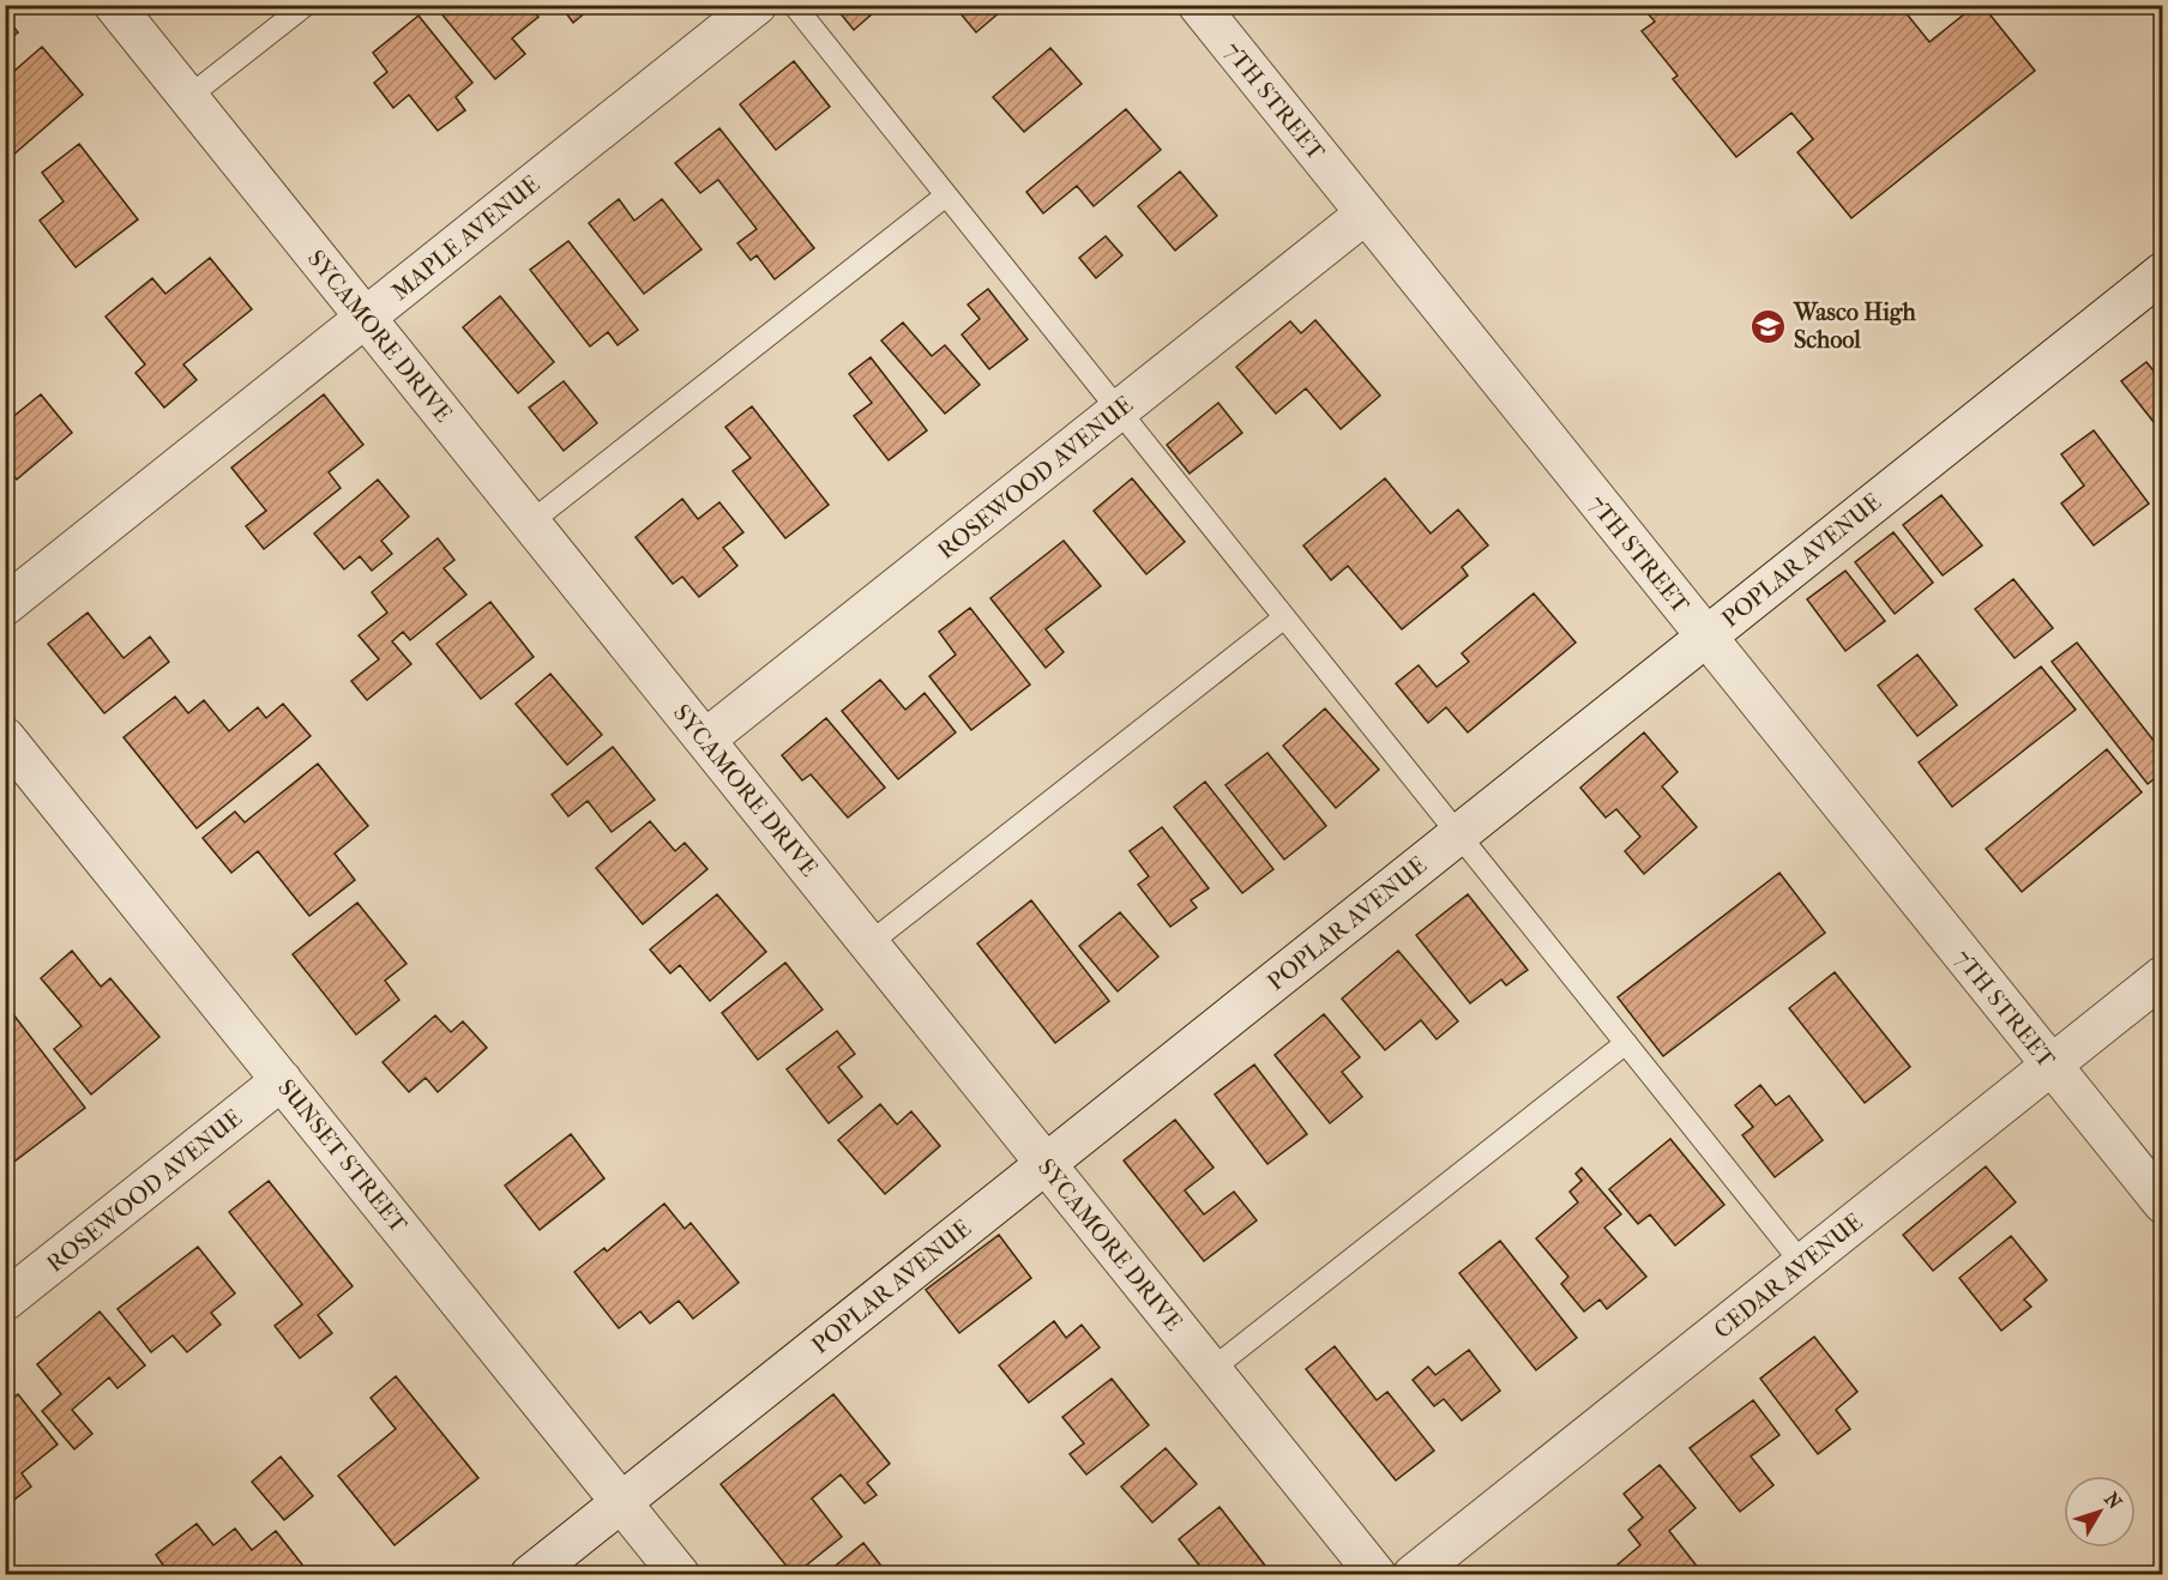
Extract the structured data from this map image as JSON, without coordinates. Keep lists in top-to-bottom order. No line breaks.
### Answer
{"streets":{"street":["7TH STREET","MAPLE AVENUE","SYCAMORE DRIVE","ROSEWOOD AVENUE","POPLAR AVENUE","SUNSET STREET","CEDAR AVENUE"]},"crossings":[["7TH STREET","ROSEWOOD AVENUE"],["7TH STREET","POPLAR AVENUE"],["7TH STREET","CEDAR AVENUE"],["MAPLE AVENUE","SYCAMORE DRIVE"],["SYCAMORE DRIVE","ROSEWOOD AVENUE"],["SYCAMORE DRIVE","POPLAR AVENUE"],["ROSEWOOD AVENUE","SUNSET STREET"],["POPLAR AVENUE","SUNSET STREET"]],"places":{"school or university":["Wasco High School"]},"north":"top right"}
